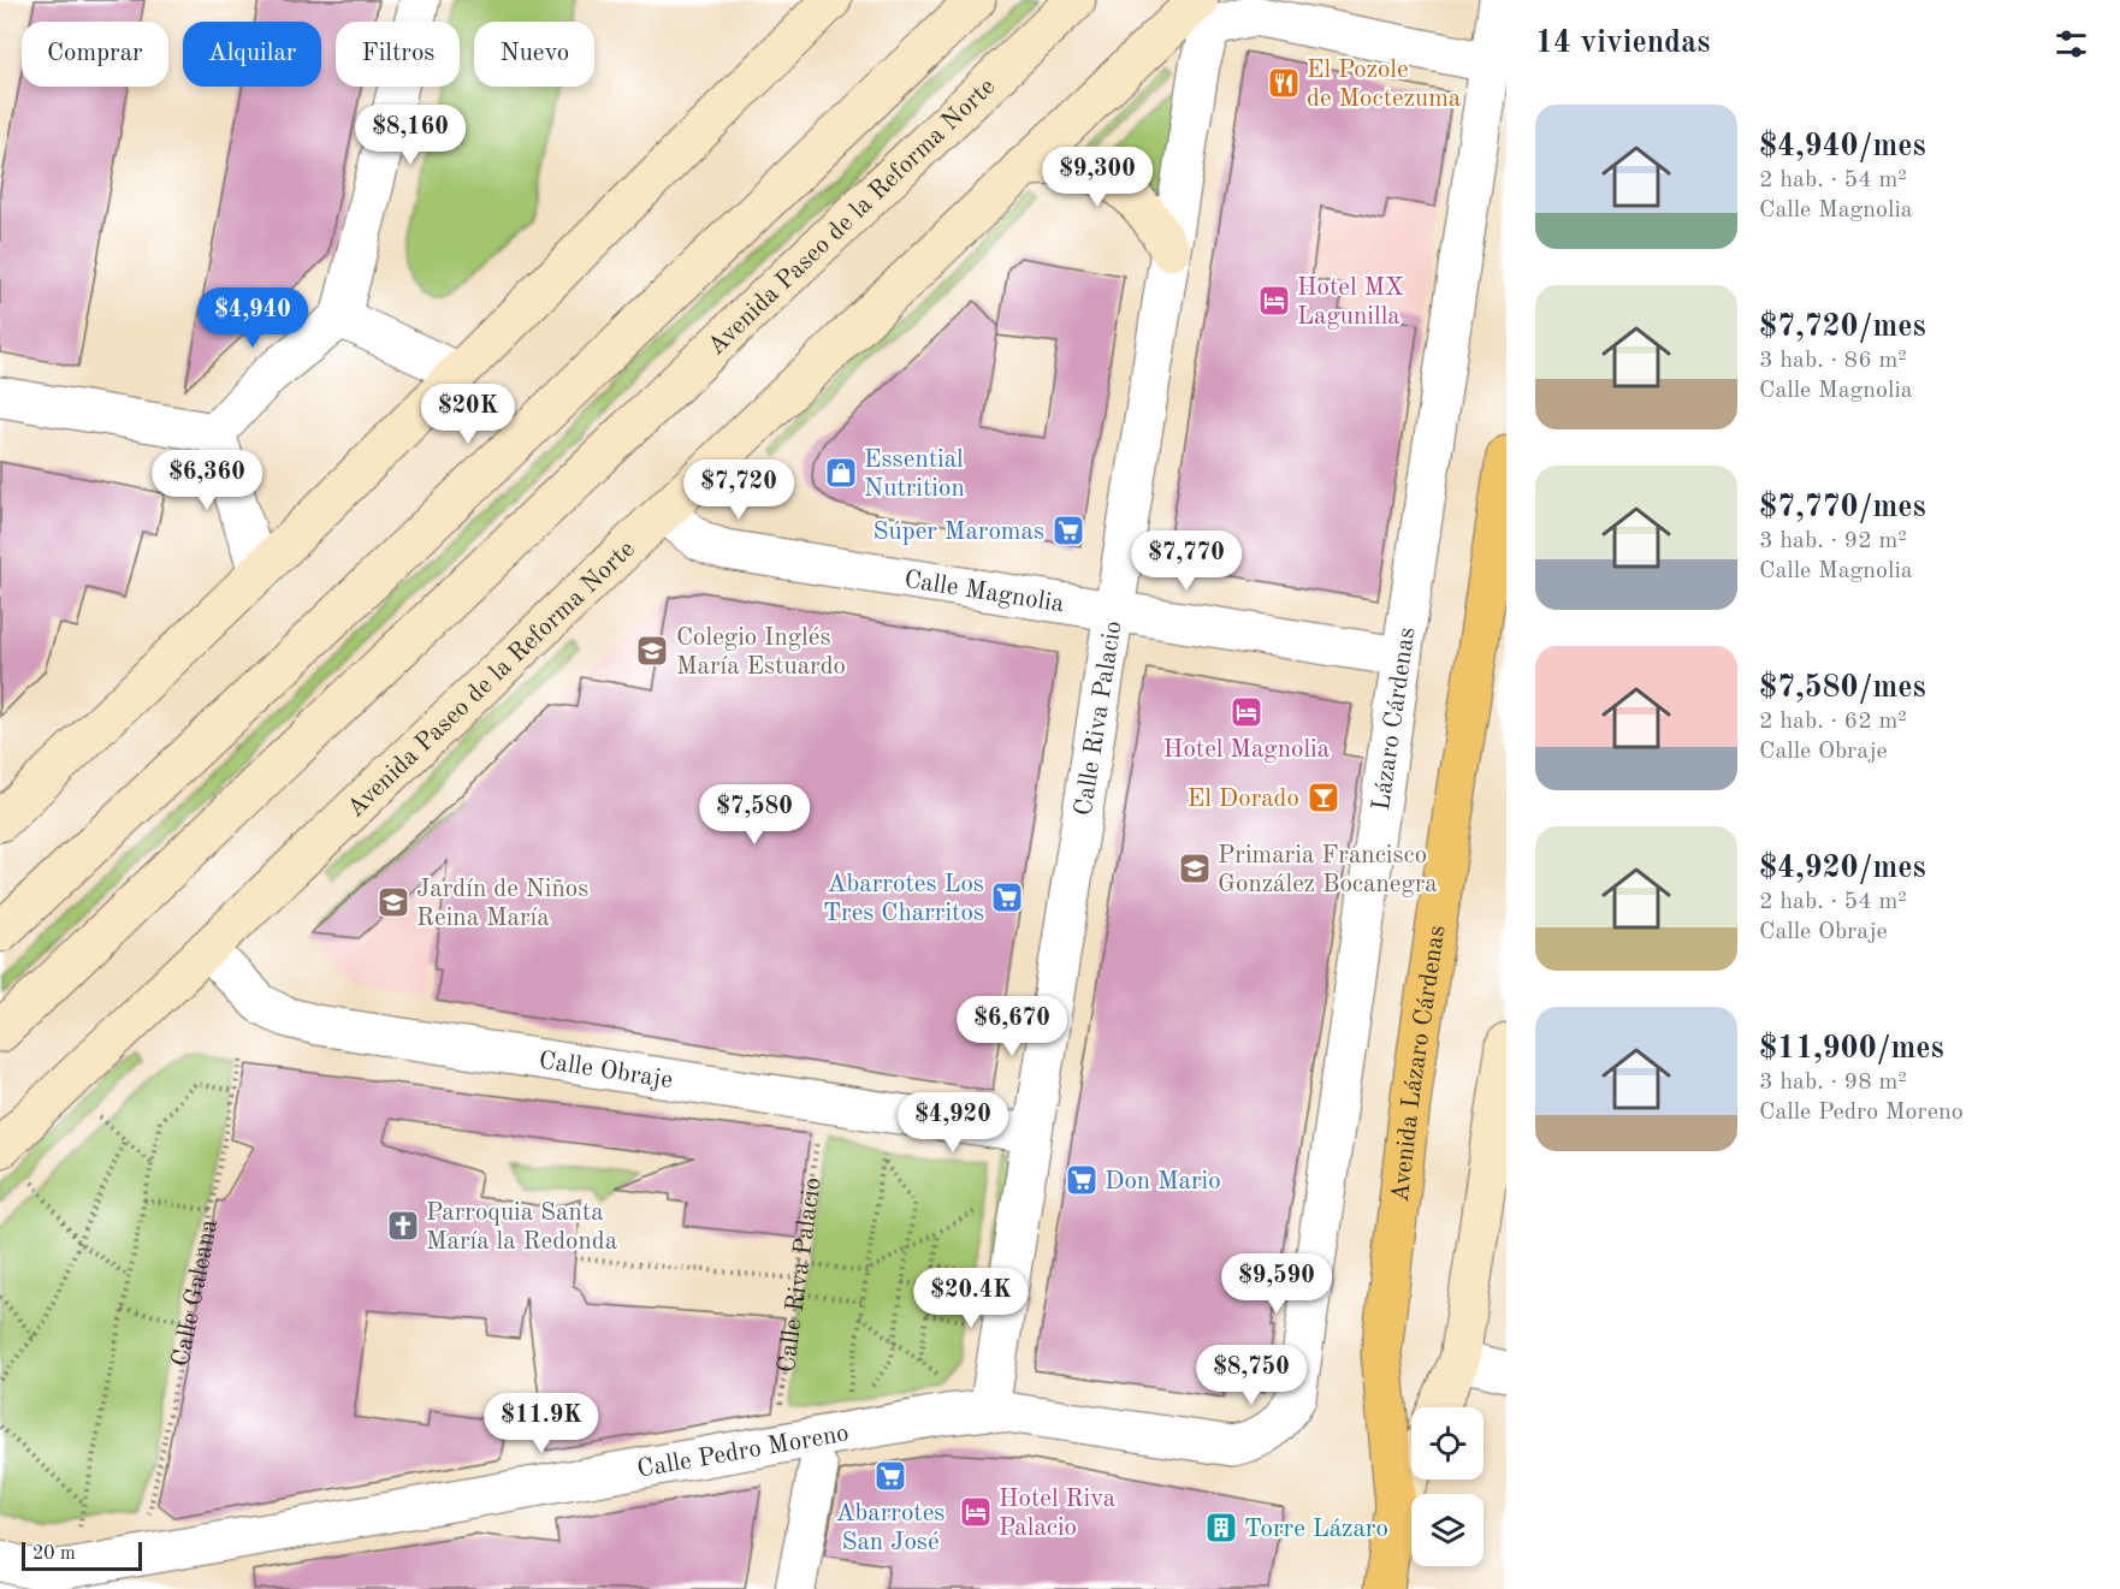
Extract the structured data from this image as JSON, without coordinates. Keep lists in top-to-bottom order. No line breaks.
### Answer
{"streets":{"main road":["Avenida Lázaro Cárdenas"],"street":["Avenida Paseo de la Reforma Norte","Calle Magnolia","Calle Riva Palacio","Lázaro Cárdenas","Calle Obraje","Calle Pedro Moreno"],"path":["Calle Galeana"]},"crossings":[["Avenida Paseo de la Reforma Norte","Calle Magnolia"],["Avenida Paseo de la Reforma Norte","Calle Riva Palacio"],["Avenida Paseo de la Reforma Norte","Calle Obraje"],["Calle Magnolia","Calle Riva Palacio"],["Calle Magnolia","Lázaro Cárdenas"],["Calle Riva Palacio","Calle Obraje"],["Calle Riva Palacio","Calle Pedro Moreno"],["Lázaro Cárdenas","Calle Pedro Moreno"]],"places":{"restaurant":["El Pozole de Moctezuma"],"hotel":["Hotel MX Lagunilla","Hotel Magnolia","Hotel Riva Palacio"],"shop":["Essential Nutrition"],"supermarket":["Súper Maromas","Abarrotes Los Tres Charritos","Don Mario","Abarrotes San José"],"school or university":["Colegio Inglés María Estuardo","Primaria Francisco González Bocanegra","Jardín de Niños Reina María"],"bar":["El Dorado"],"church":["Parroquia Santa María la Redonda"],"building":["Torre Lázaro"]},"scale_bar":"20 m","page":{"heading":"14 viviendas","chip":["Comprar","Alquilar","Filtros","Nuevo"],"list":[{"name":"$4,940/mes","note":"2 hab. · 54 m² · Calle Magnolia"},{"name":"$7,720/mes","note":"3 hab. · 86 m² · Calle Magnolia"},{"name":"$7,770/mes","note":"3 hab. · 92 m² · Calle Magnolia"},{"name":"$7,580/mes","note":"2 hab. · 62 m² · Calle Obraje"},{"name":"$4,920/mes","note":"2 hab. · 54 m² · Calle Obraje"},{"name":"$11,900/mes","note":"3 hab. · 98 m² · Calle Pedro Moreno"}],"price":["$8,160","$9,300","$4,940","$20K","$6,360","$7,720","$7,770","$7,580","$6,670","$4,920","$9,590","$20.4K","$8,750","$11.9K"],"scale":"20 m"}}
